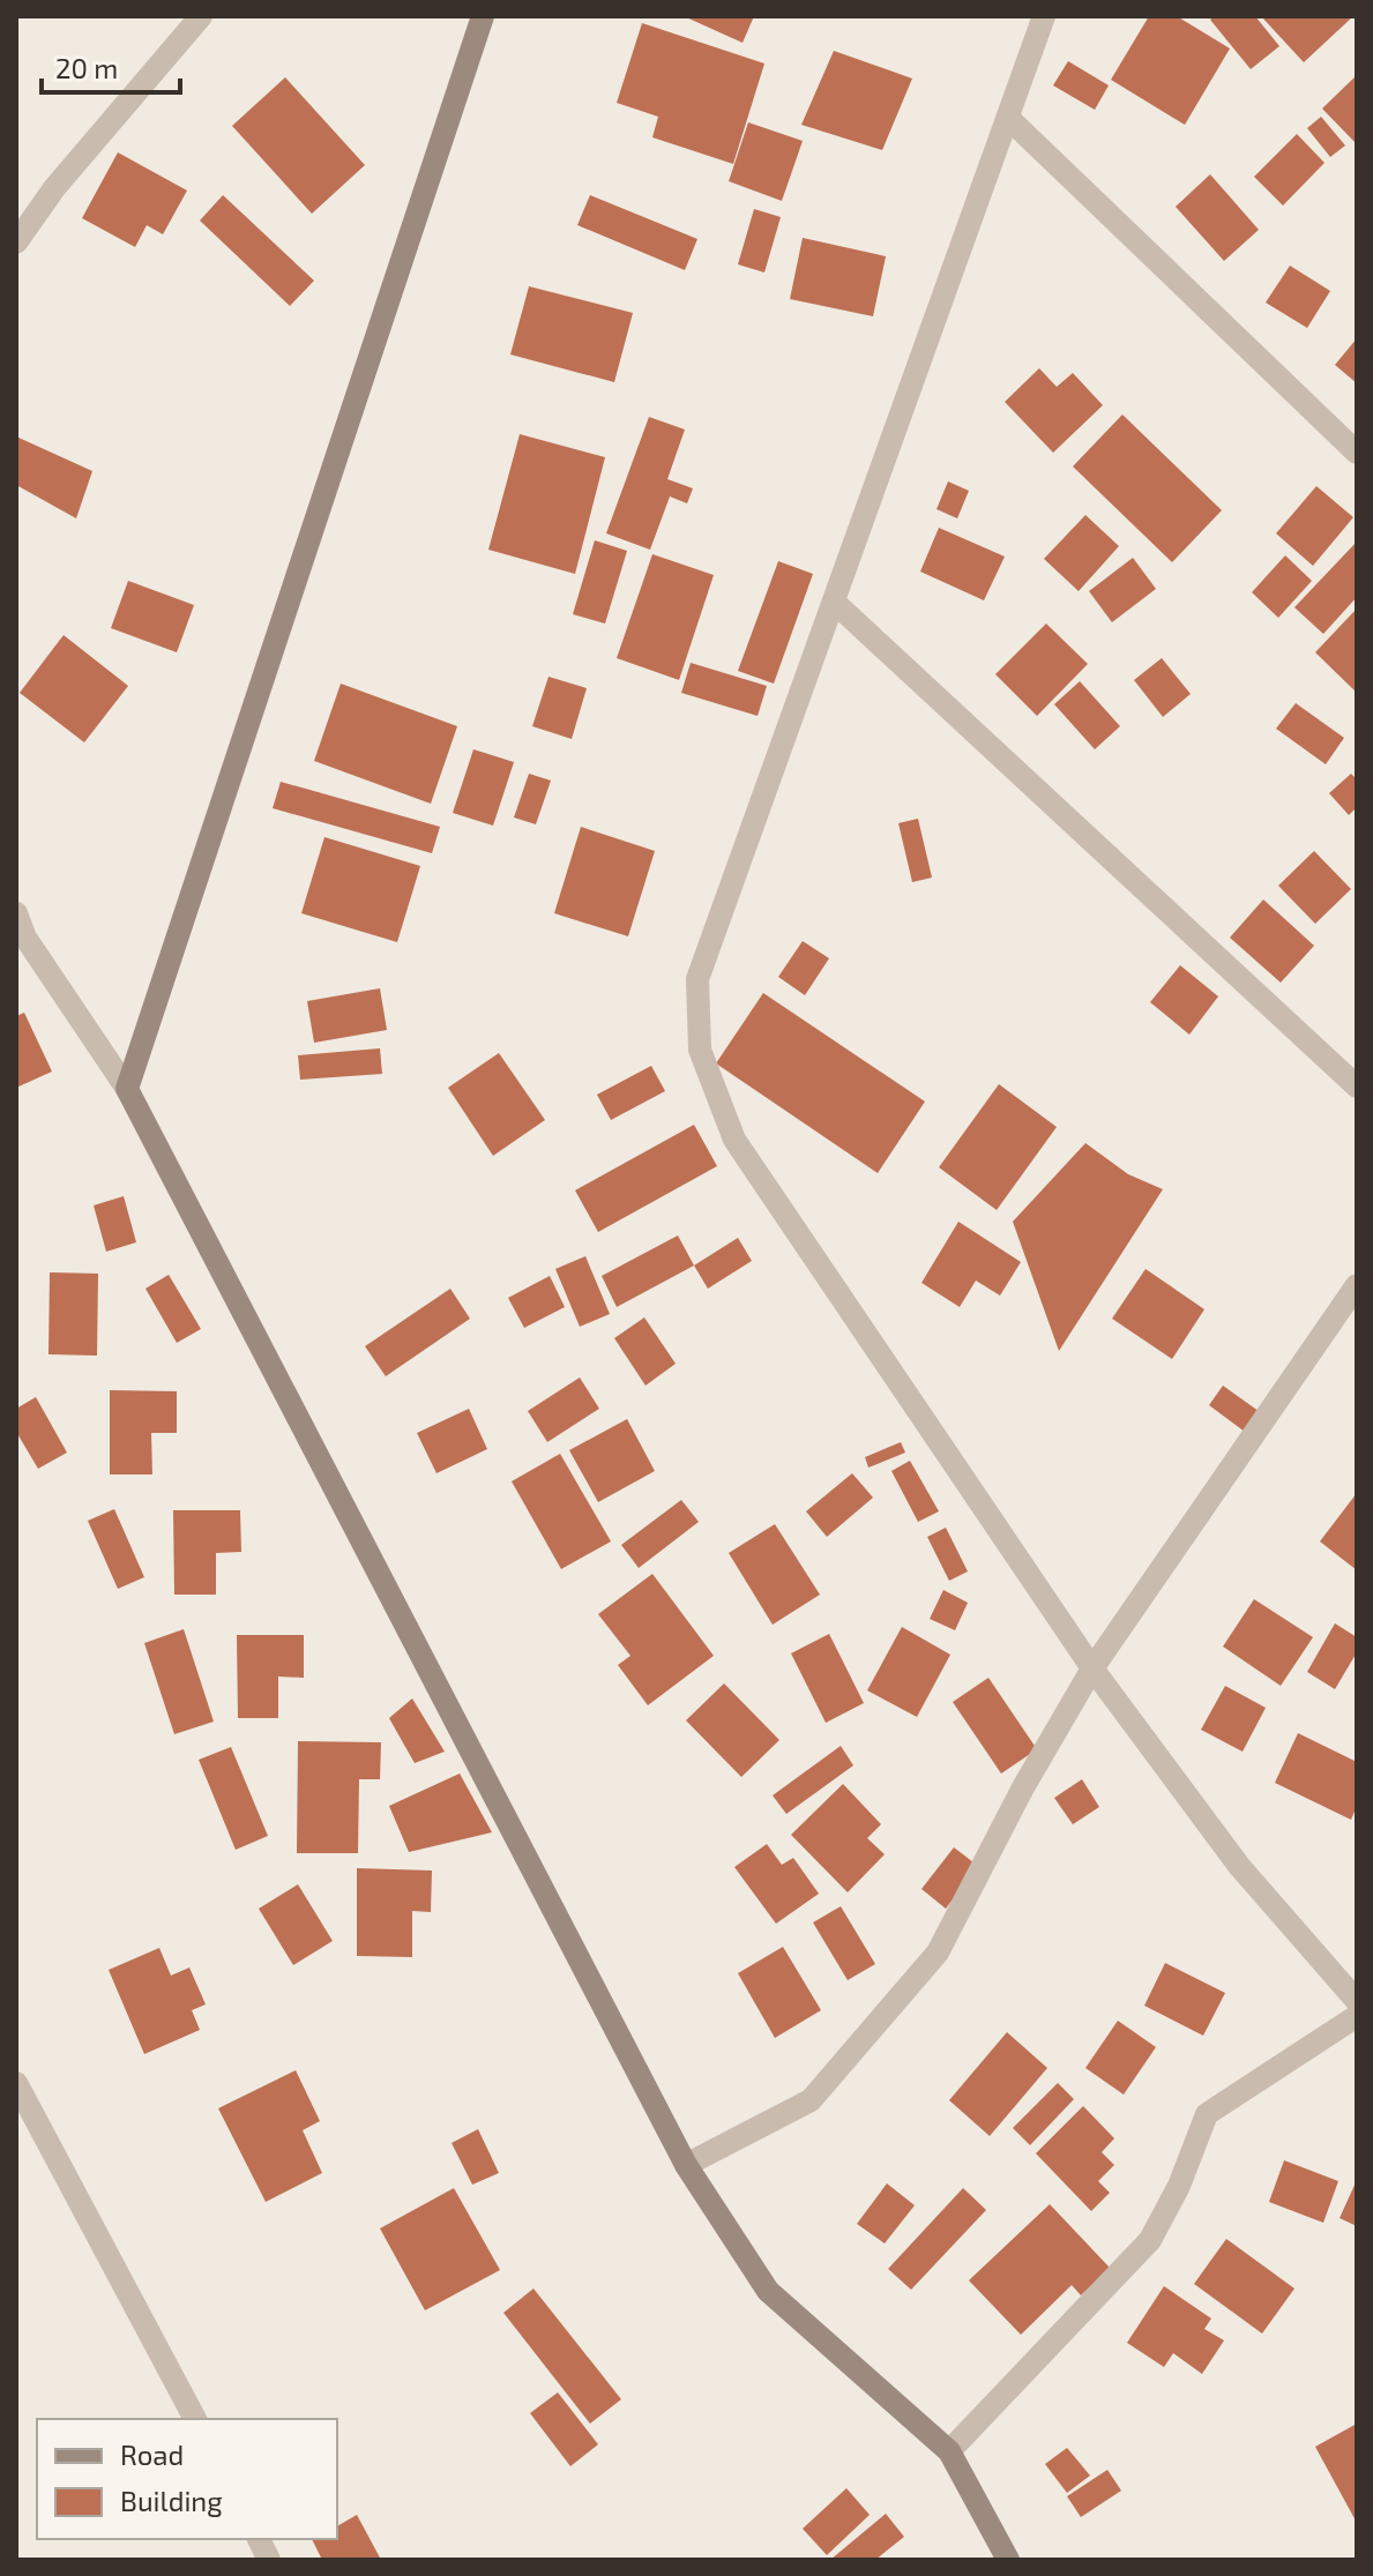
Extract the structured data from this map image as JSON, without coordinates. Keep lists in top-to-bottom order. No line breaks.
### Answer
{"legend":["Road","Building"],"scale_bar":"20 m"}
